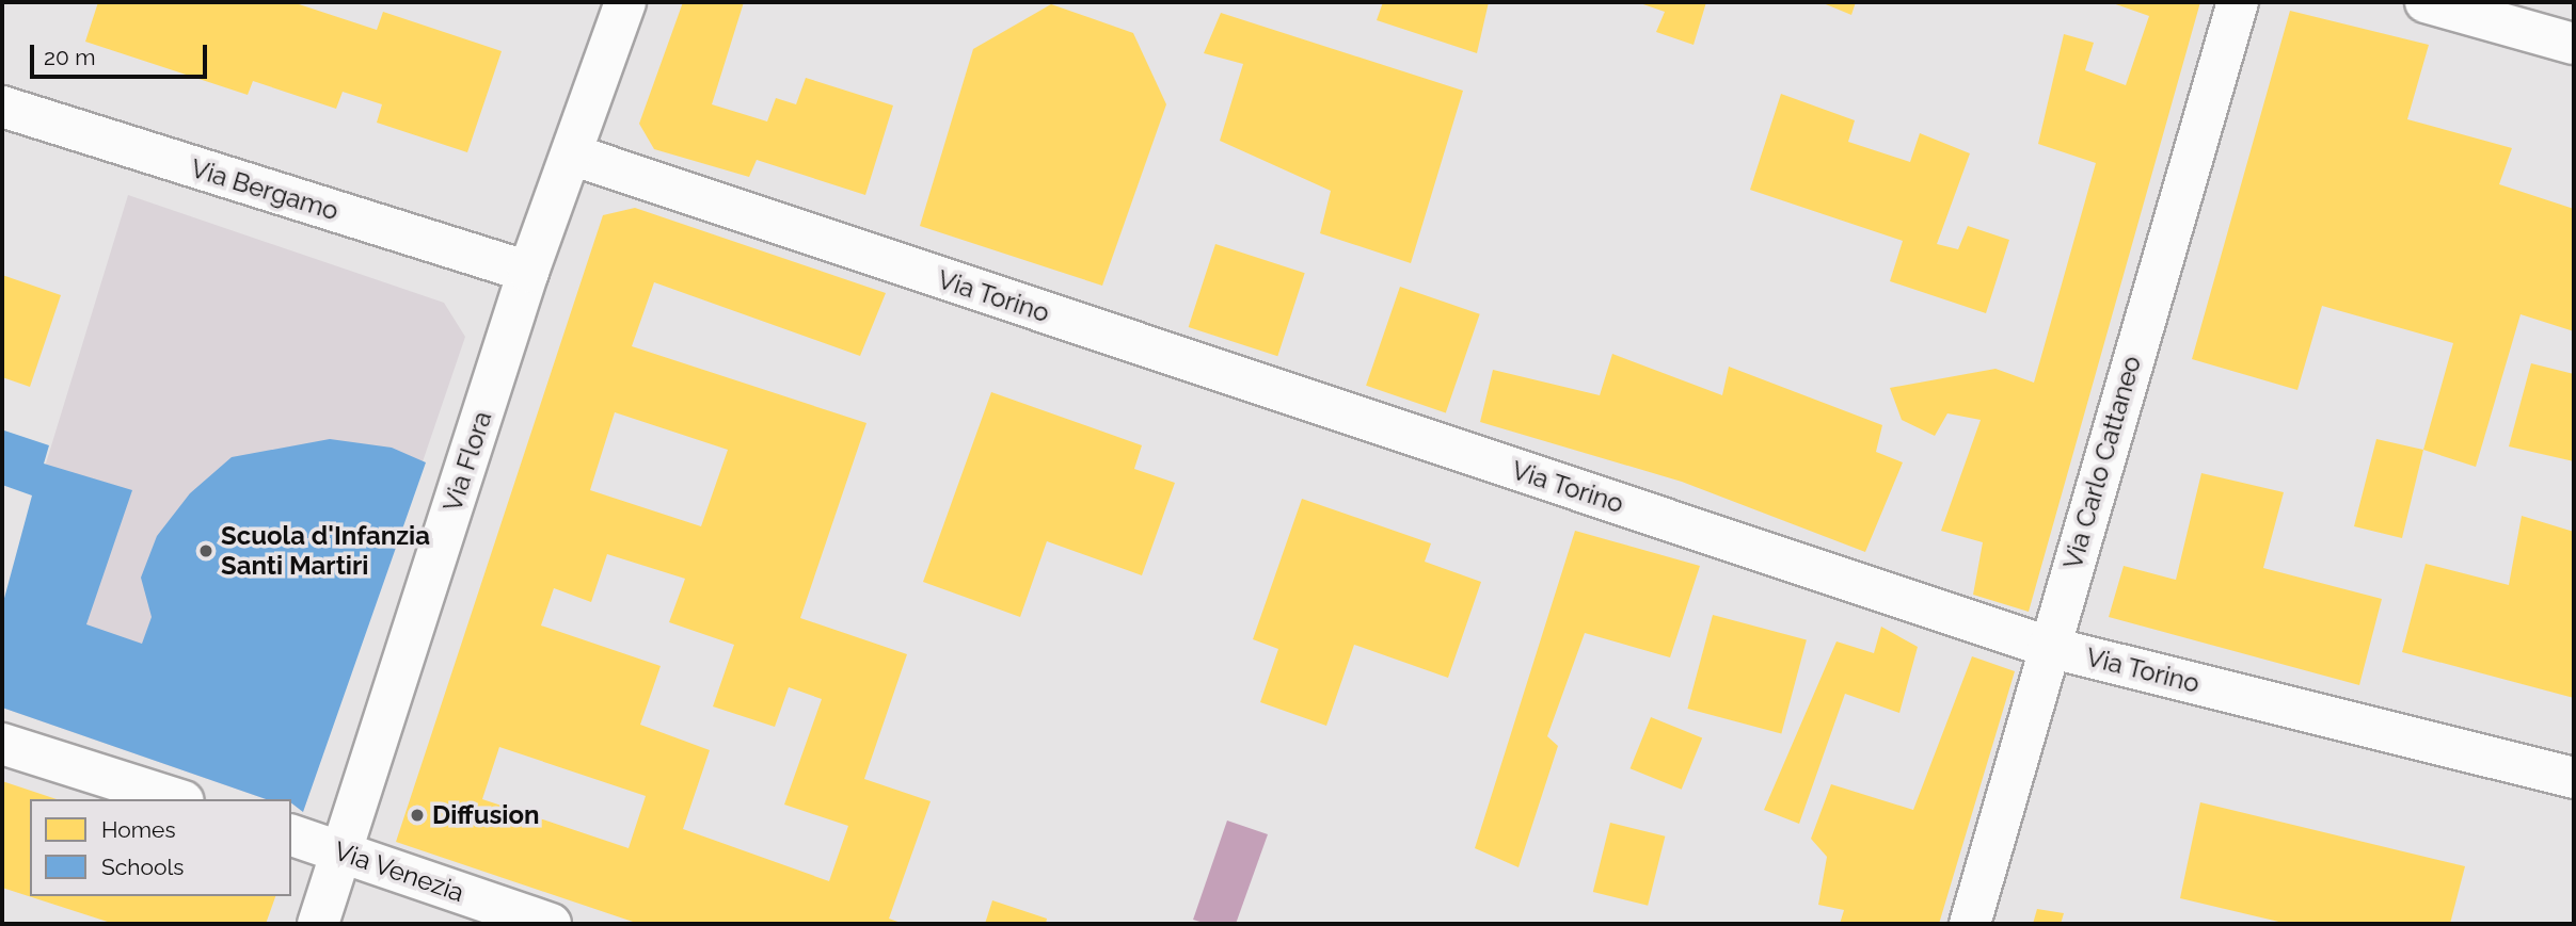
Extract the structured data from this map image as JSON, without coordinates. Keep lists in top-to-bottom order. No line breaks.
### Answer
{"streets":{"street":["Via Bergamo","Via Torino","Via Flora","Via Carlo Cattaneo","Via Venezia"]},"crossings":[["Via Bergamo","Via Flora"],["Via Torino","Via Flora"],["Via Torino","Via Carlo Cattaneo"],["Via Flora","Via Venezia"]],"places":["Scuola d'Infanzia Santi Martiri","Diffusion"],"legend":["Homes","Schools"],"scale_bar":"20 m"}
